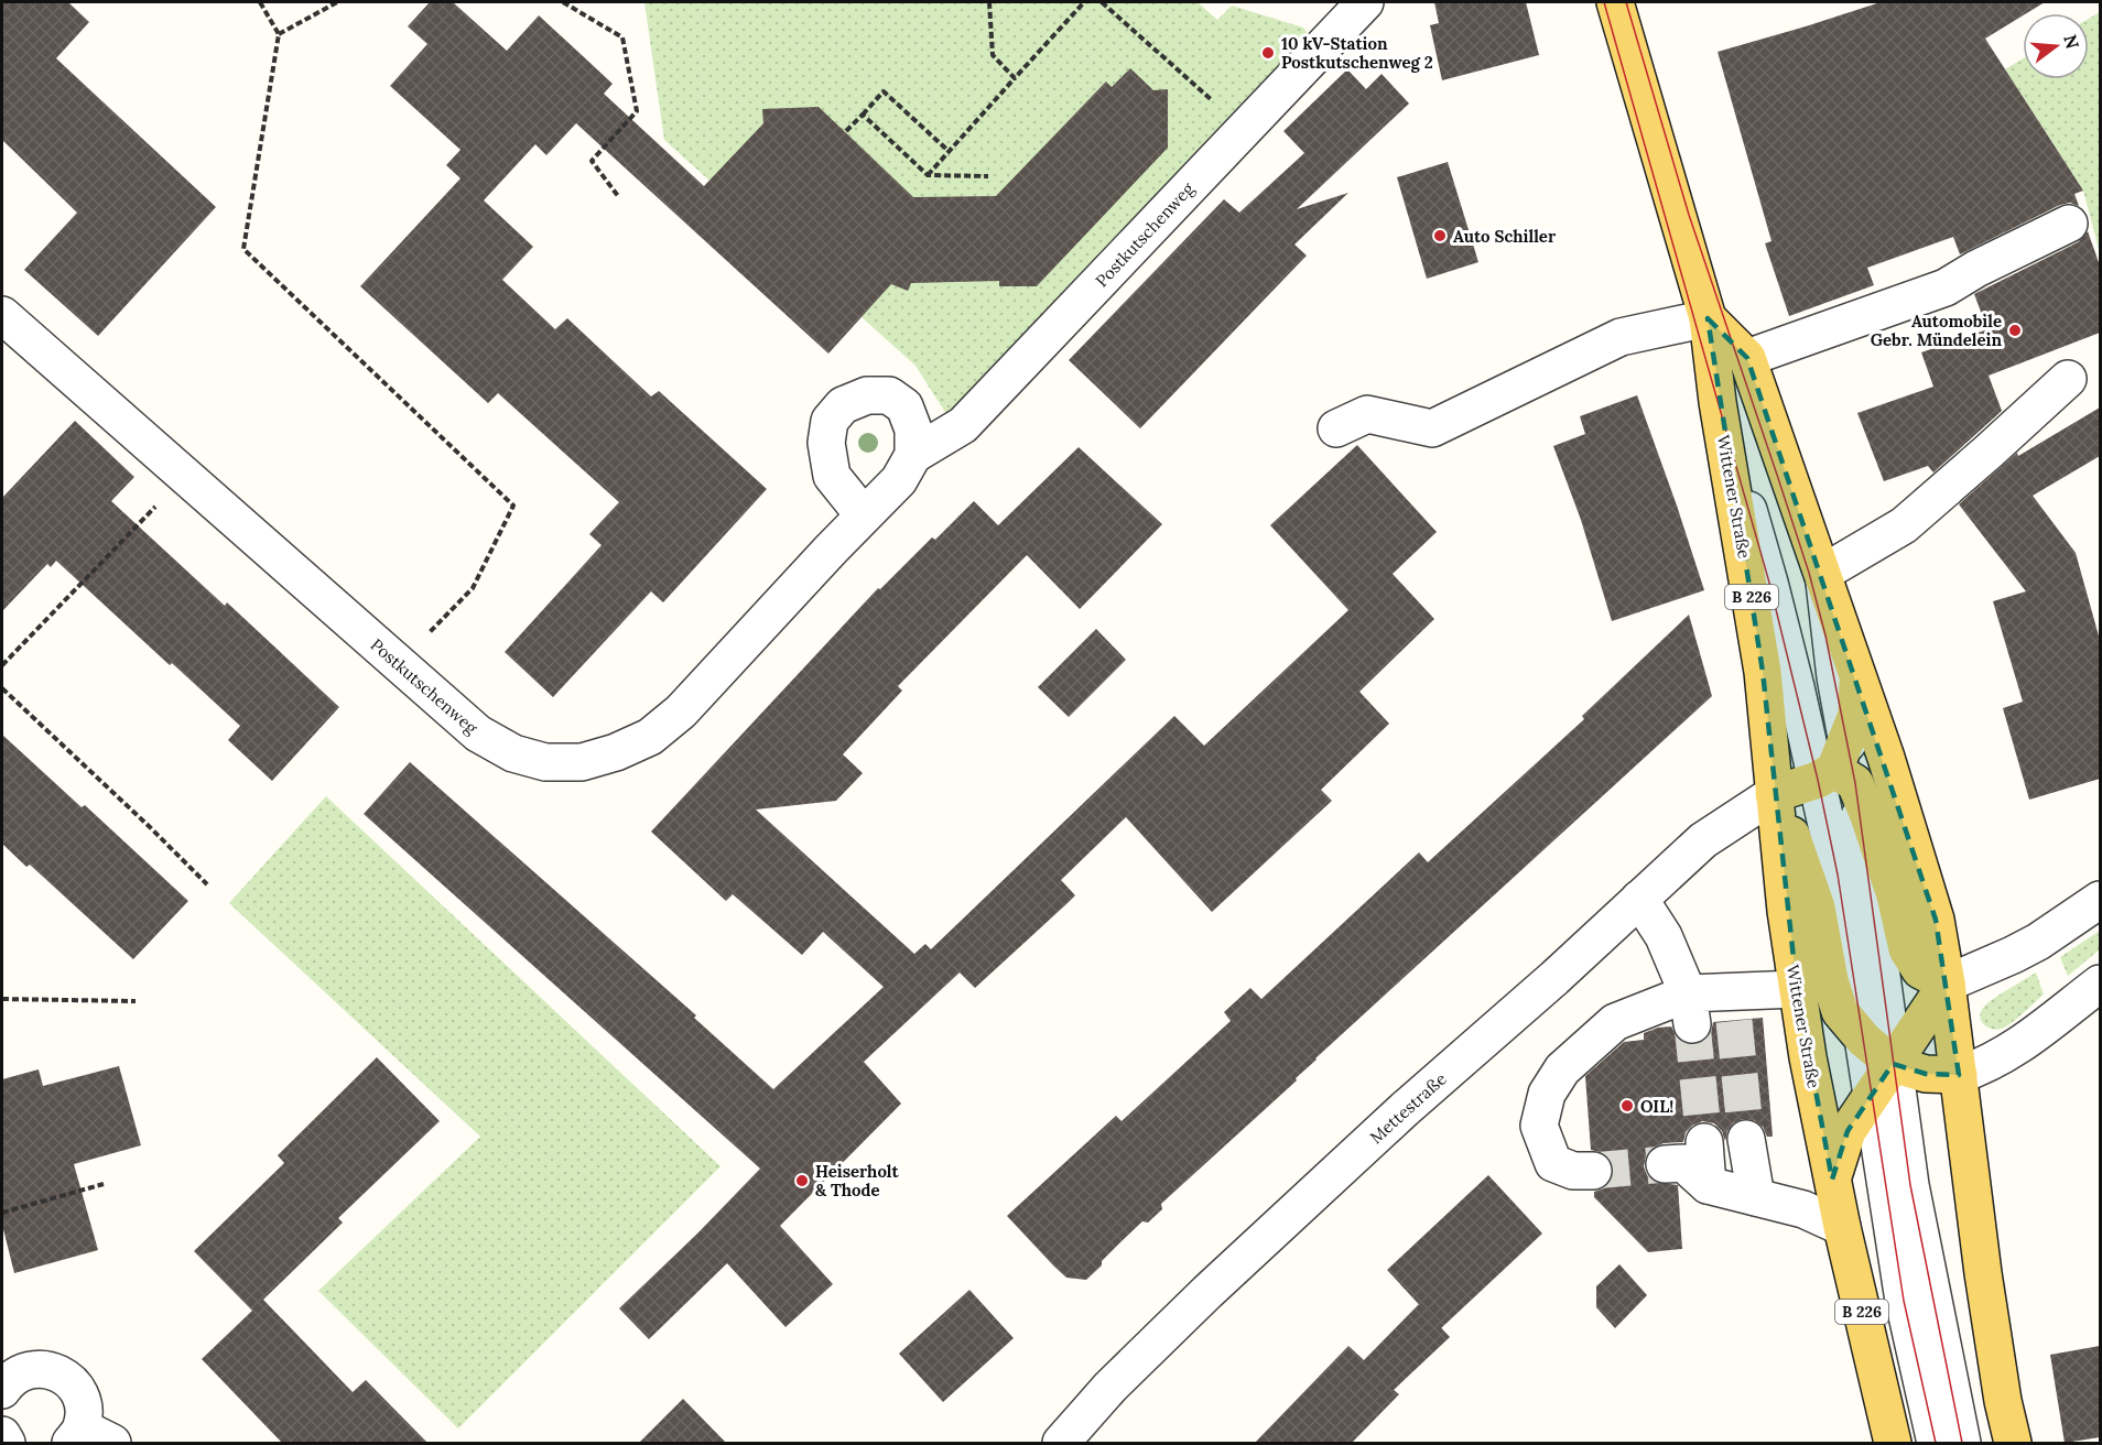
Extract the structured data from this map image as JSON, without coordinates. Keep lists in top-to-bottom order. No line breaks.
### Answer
{"streets":{"main road":["Wittener Straße","B 226"],"street":["Postkutschenweg","Mettestraße"]},"crossings":[["Wittener Straße","Mettestraße"]],"places":["10 kV-Station Postkutschenweg 2","Auto Schiller","Automobile Gebr. Mündelein","OIL!","Heiserholt & Thode"],"north":"right"}
